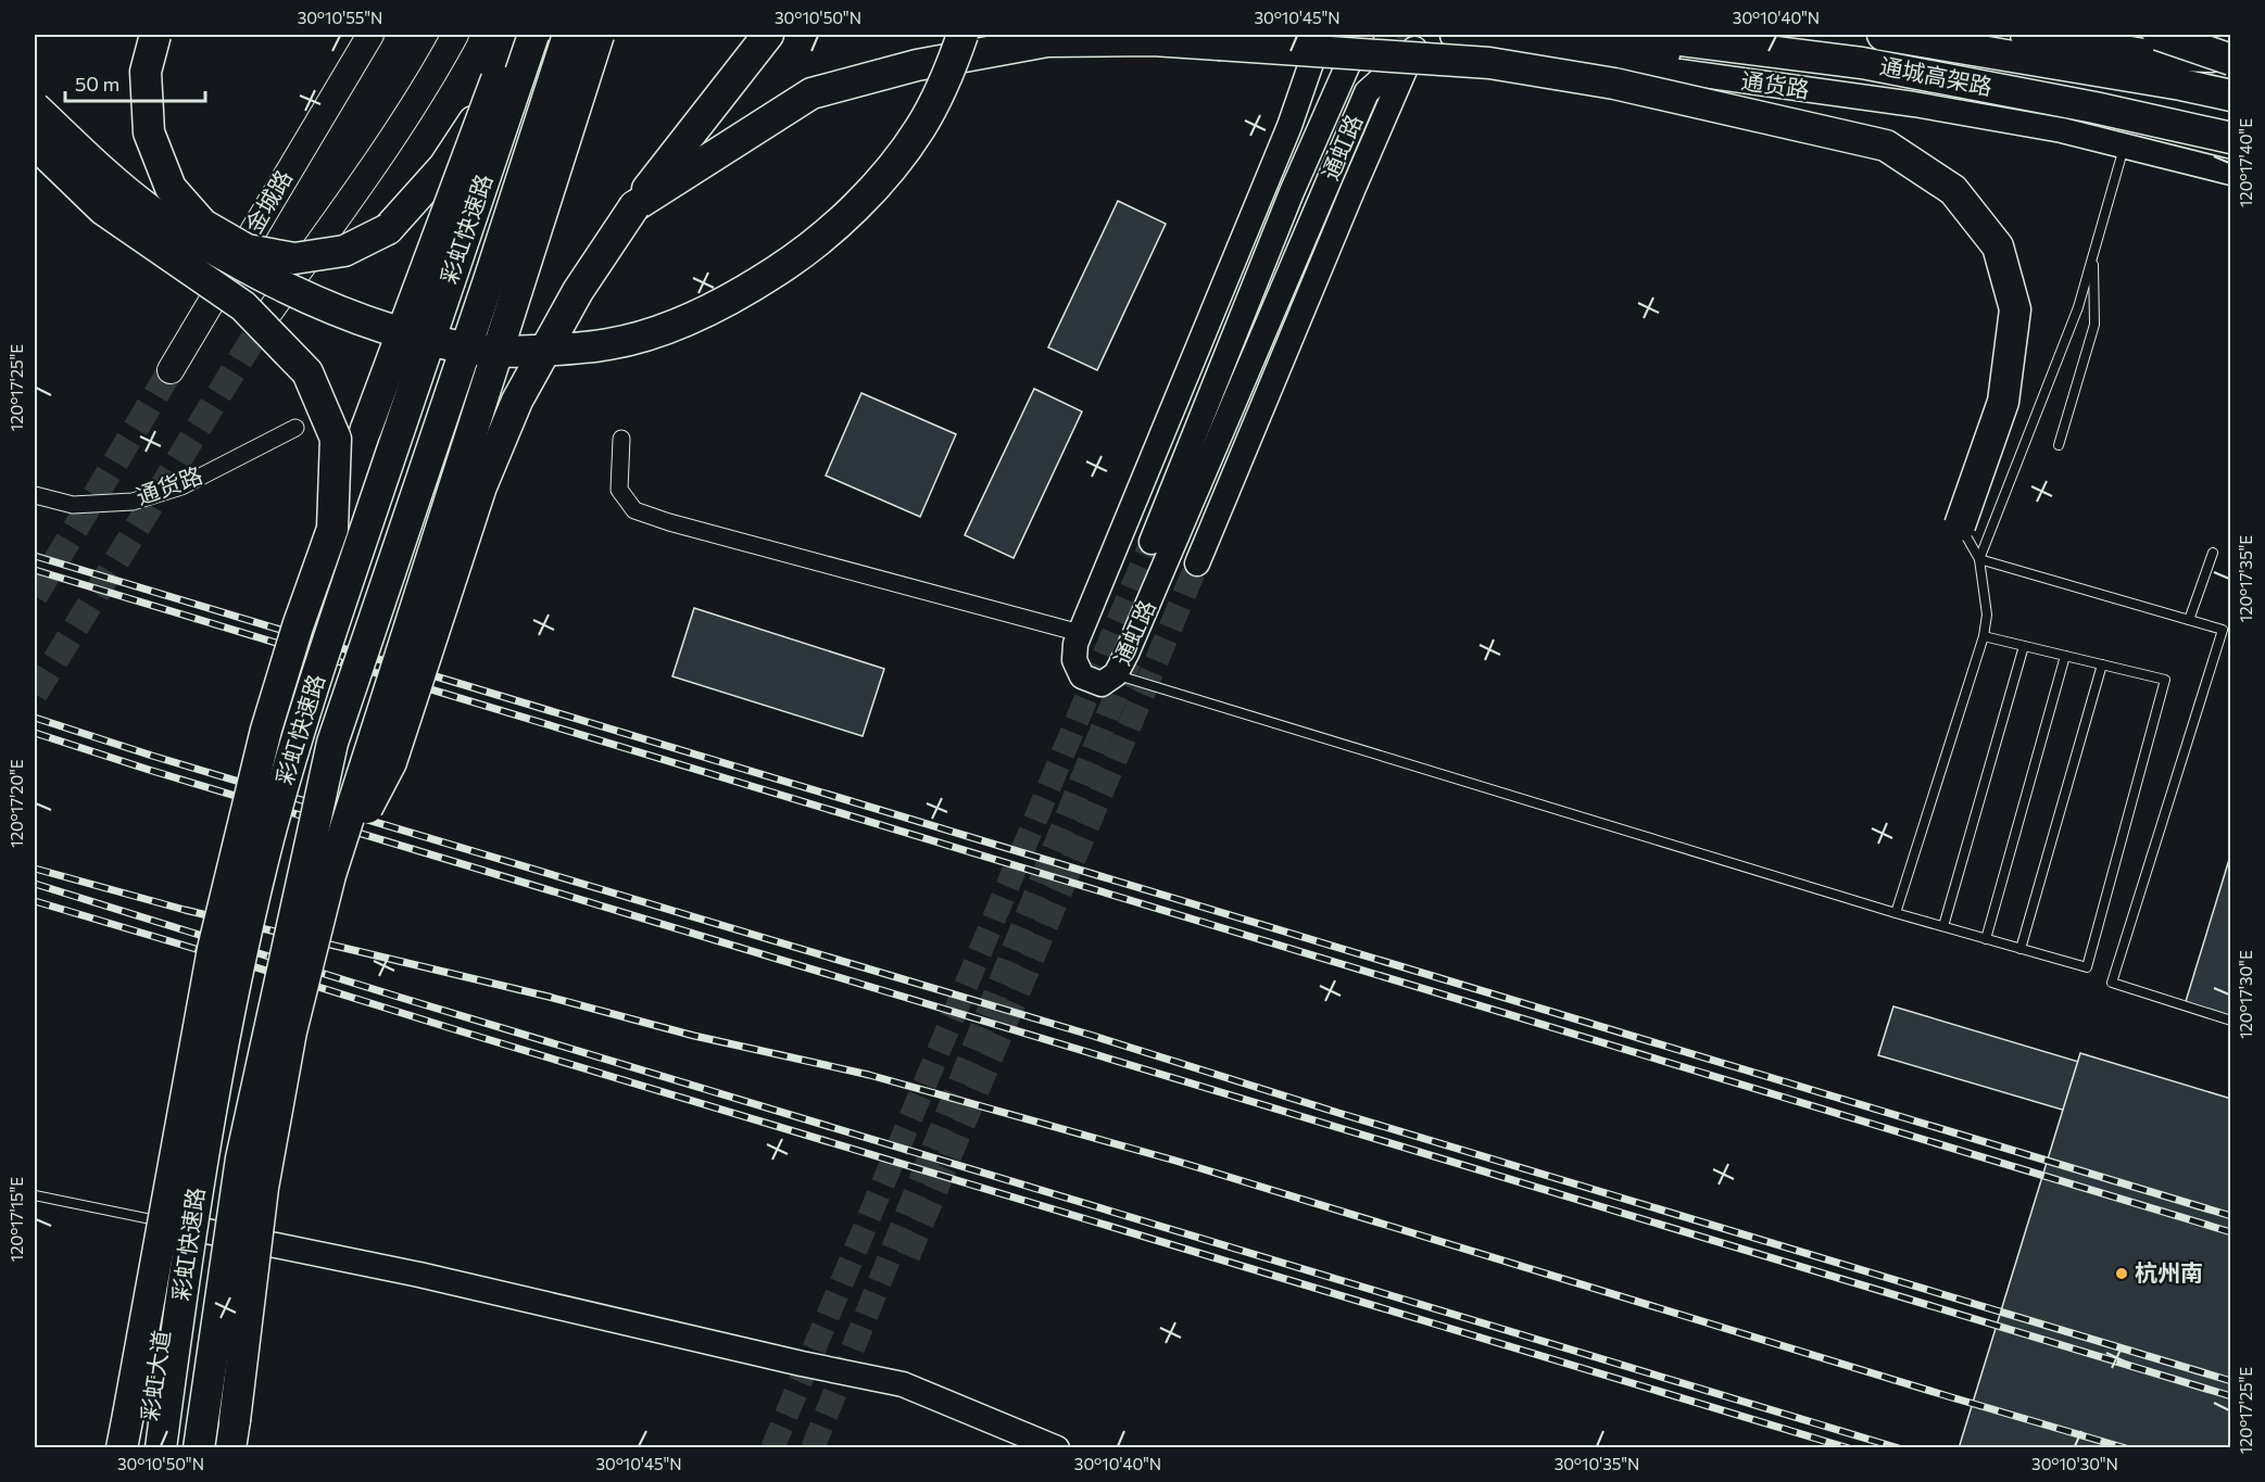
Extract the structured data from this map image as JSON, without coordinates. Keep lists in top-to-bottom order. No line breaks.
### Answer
{"streets":{"highway":["通城高架路","彩虹快速路"],"main road":["通货路","通虹路","金城路","彩虹大道"]},"crossings":[["通货路","通虹路"]],"places":["杭州南"],"scale_bar":"50 m","coordinates":["30°10'55\"N","30°10'50\"N","30°10'45\"N","30°10'40\"N","120°17'40\"E","120°17'25\"E","120°17'35\"E","120°17'20\"E","120°17'30\"E","120°17'15\"E","30°10'35\"N","30°10'30\"N"]}
